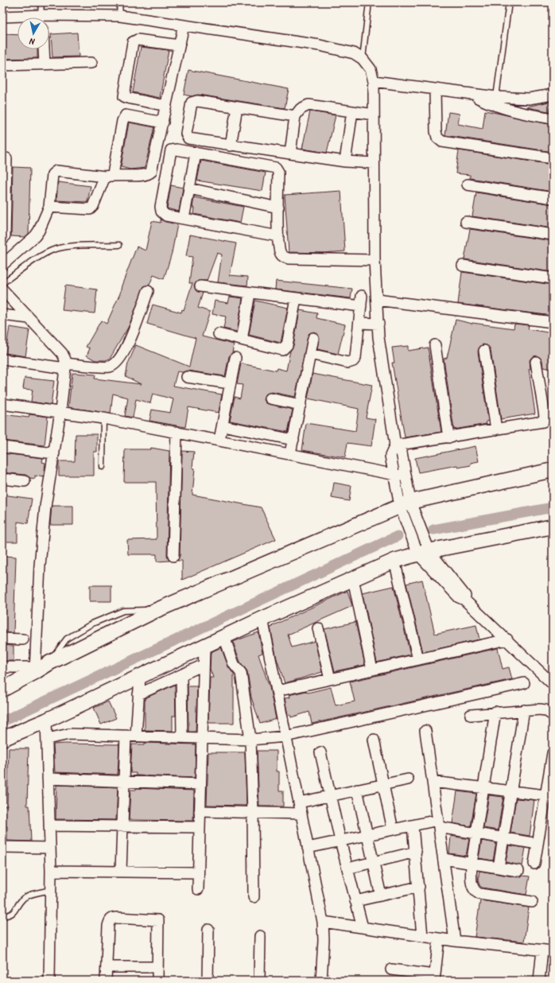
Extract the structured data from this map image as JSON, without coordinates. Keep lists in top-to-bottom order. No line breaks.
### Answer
{"north":"bottom"}
